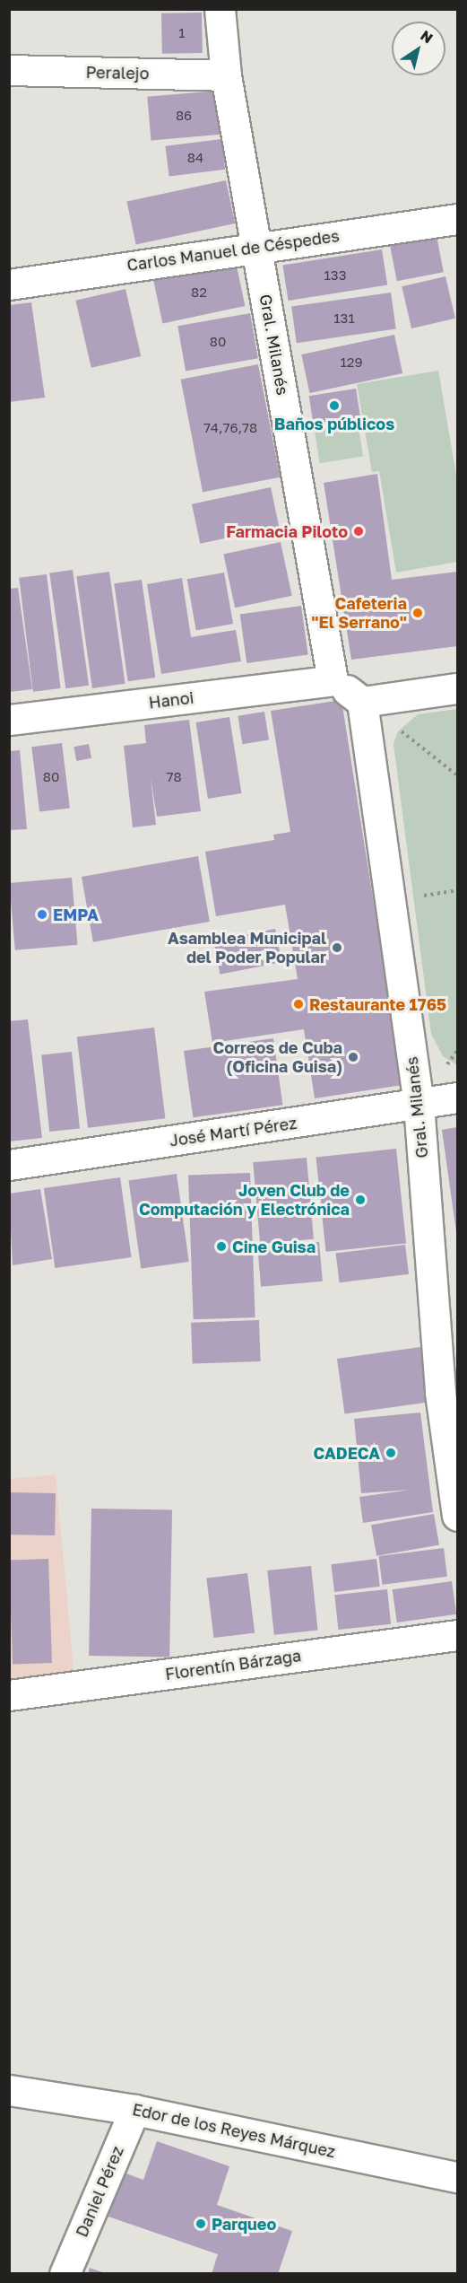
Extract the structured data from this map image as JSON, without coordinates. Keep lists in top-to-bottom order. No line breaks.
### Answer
{"streets":{"street":["Peralejo","Carlos Manuel de Céspedes","Gral. Milanés","Hanoi","José Martí Pérez","Florentín Bárzaga","Edor de los Reyes Márquez","Daniel Pérez"]},"crossings":[["Peralejo","Gral. Milanés"],["Carlos Manuel de Céspedes","Gral. Milanés"],["Gral. Milanés","Hanoi"],["Gral. Milanés","José Martí Pérez"],["Edor de los Reyes Márquez","Daniel Pérez"]],"places":["Baños públicos","Farmacia Piloto","Cafeteria \"El Serrano\"","EMPA","Asamblea Municipal del Poder Popular","Restaurante 1765","Correos de Cuba (Oficina Guisa)","Joven Club de Computación y Electrónica","Cine Guisa","CADECA","Parqueo"],"house_numbers":["1","86","84","133","82","131","80","129","74,76,78","80","78"],"north":"top right"}
